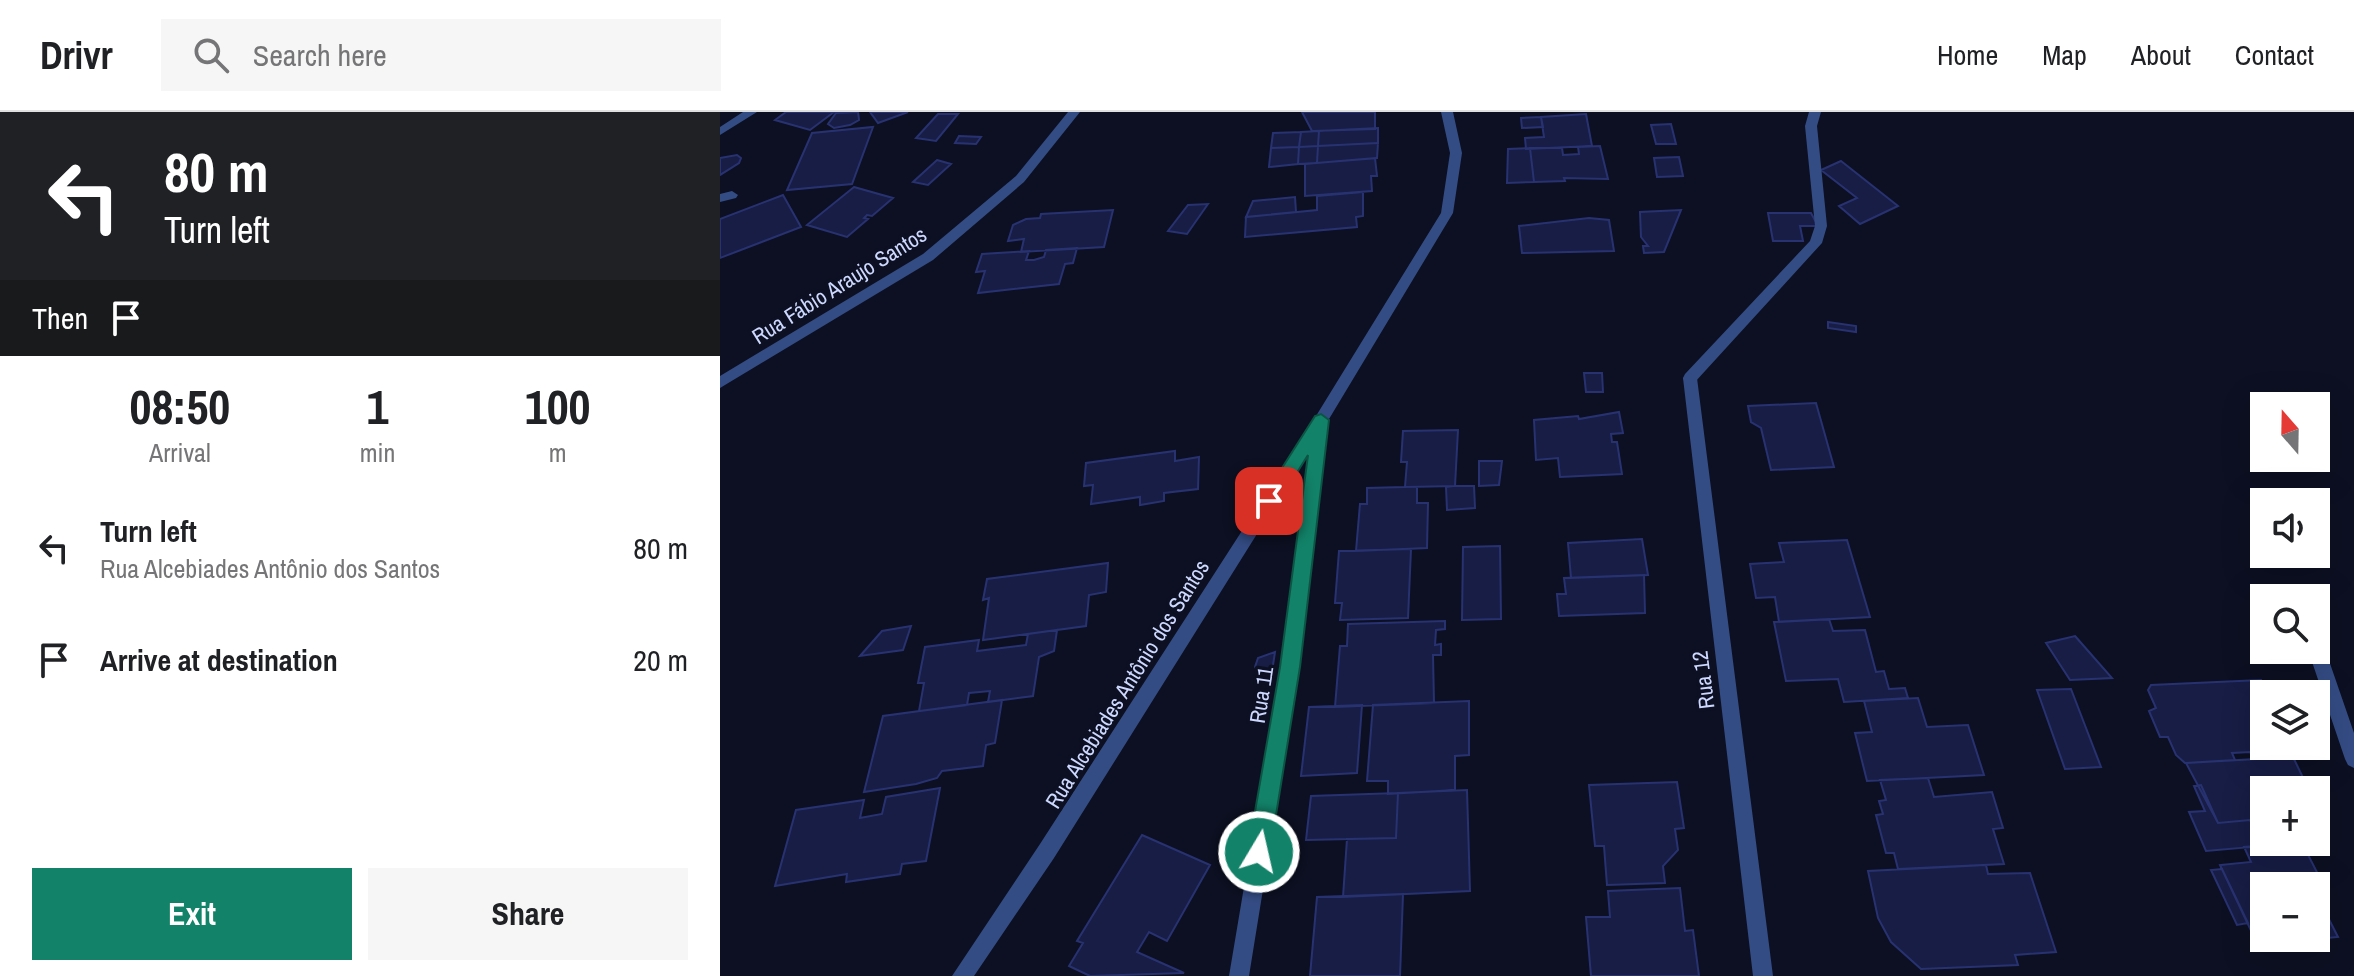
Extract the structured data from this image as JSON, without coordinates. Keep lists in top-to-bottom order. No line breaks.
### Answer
{"streets":{"street":["Rua Fábio Araujo Santos","Rua 12","Rua Alcebiades Antônio dos Santos","Rua 11"]},"crossings":[["Rua Alcebiades Antônio dos Santos","Rua 11"]],"north":"top","page":{"header":"Drivr","search":"Search here","nav":["Home","Map","About","Contact"],"turn":["80 m","Turn left"],"then":"Then","eta":["08:50","Arrival","1","min","100","m"],"map_buttons":["+","−"],"list":[{"name":"Turn left","note":"Rua Alcebiades Antônio dos Santos","value":"80 m"},{"name":"Arrive at destination","value":"20 m"}],"buttons":["Exit","Share"]}}
